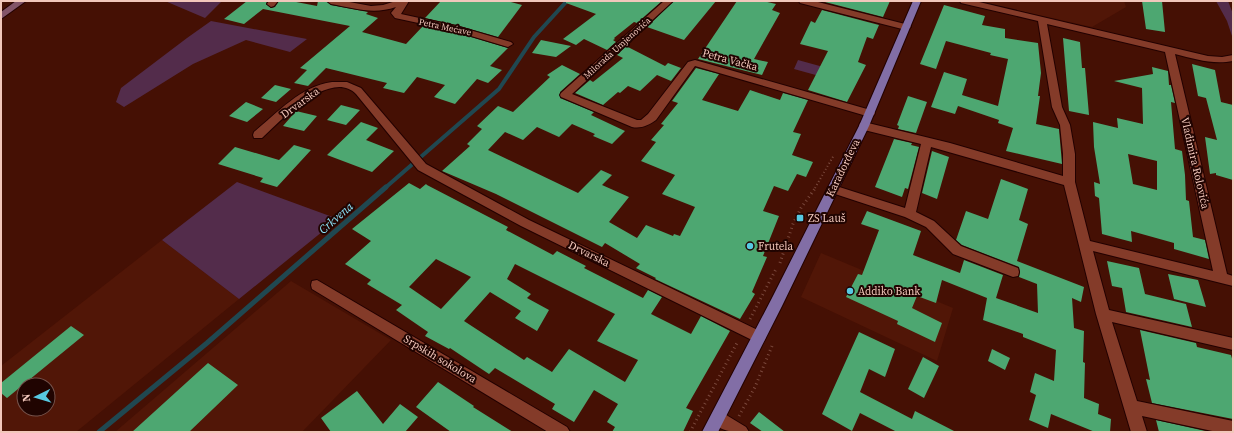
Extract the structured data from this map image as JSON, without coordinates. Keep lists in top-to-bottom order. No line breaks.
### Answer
{"streets":{"main road":["Karađorđeva"],"street":["Petra Mećave","Milorada Umjenovića","Petra Vačka","Drvarska","Vladimira Rolovića","Srpskih sokolova"]},"crossings":[["Milorada Umjenovića","Petra Vačka"],["Petra Vačka","Karađorđeva"],["Drvarska","Karađorđeva"]],"water":["Crkvena"],"places":{"transit":["ZS Lauš"],"other":["Frutela","Addiko Bank"]},"north":"left"}
